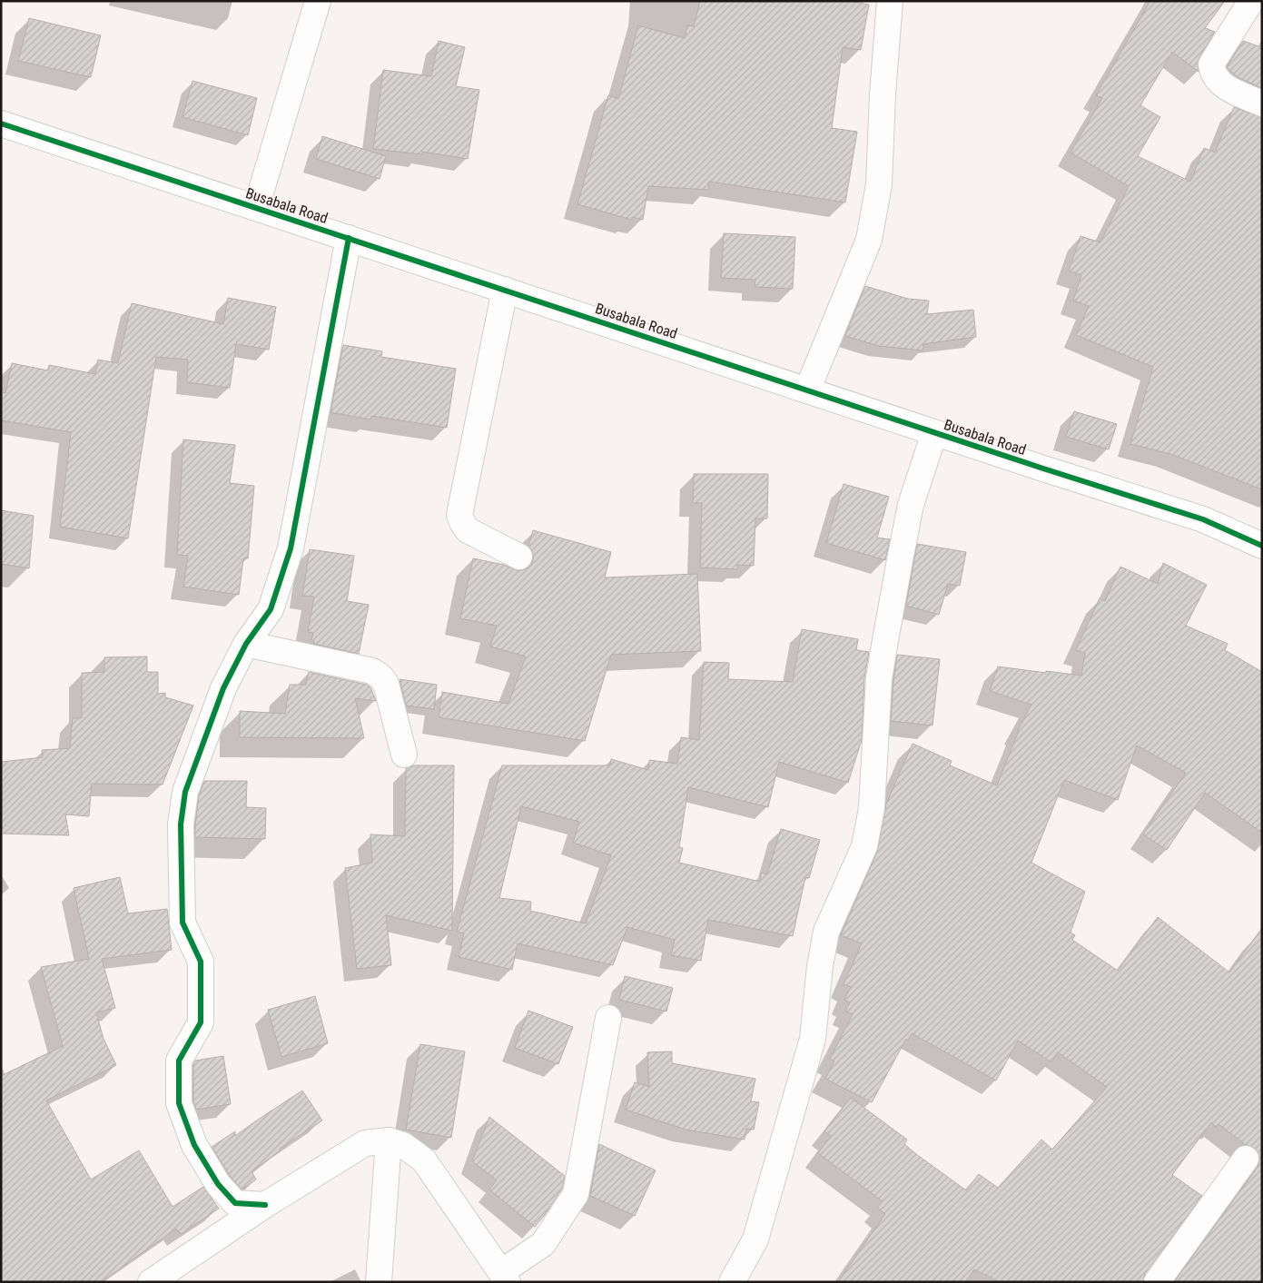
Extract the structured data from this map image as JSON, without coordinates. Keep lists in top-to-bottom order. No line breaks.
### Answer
{"streets":{"street":["Busabala Road"]}}
